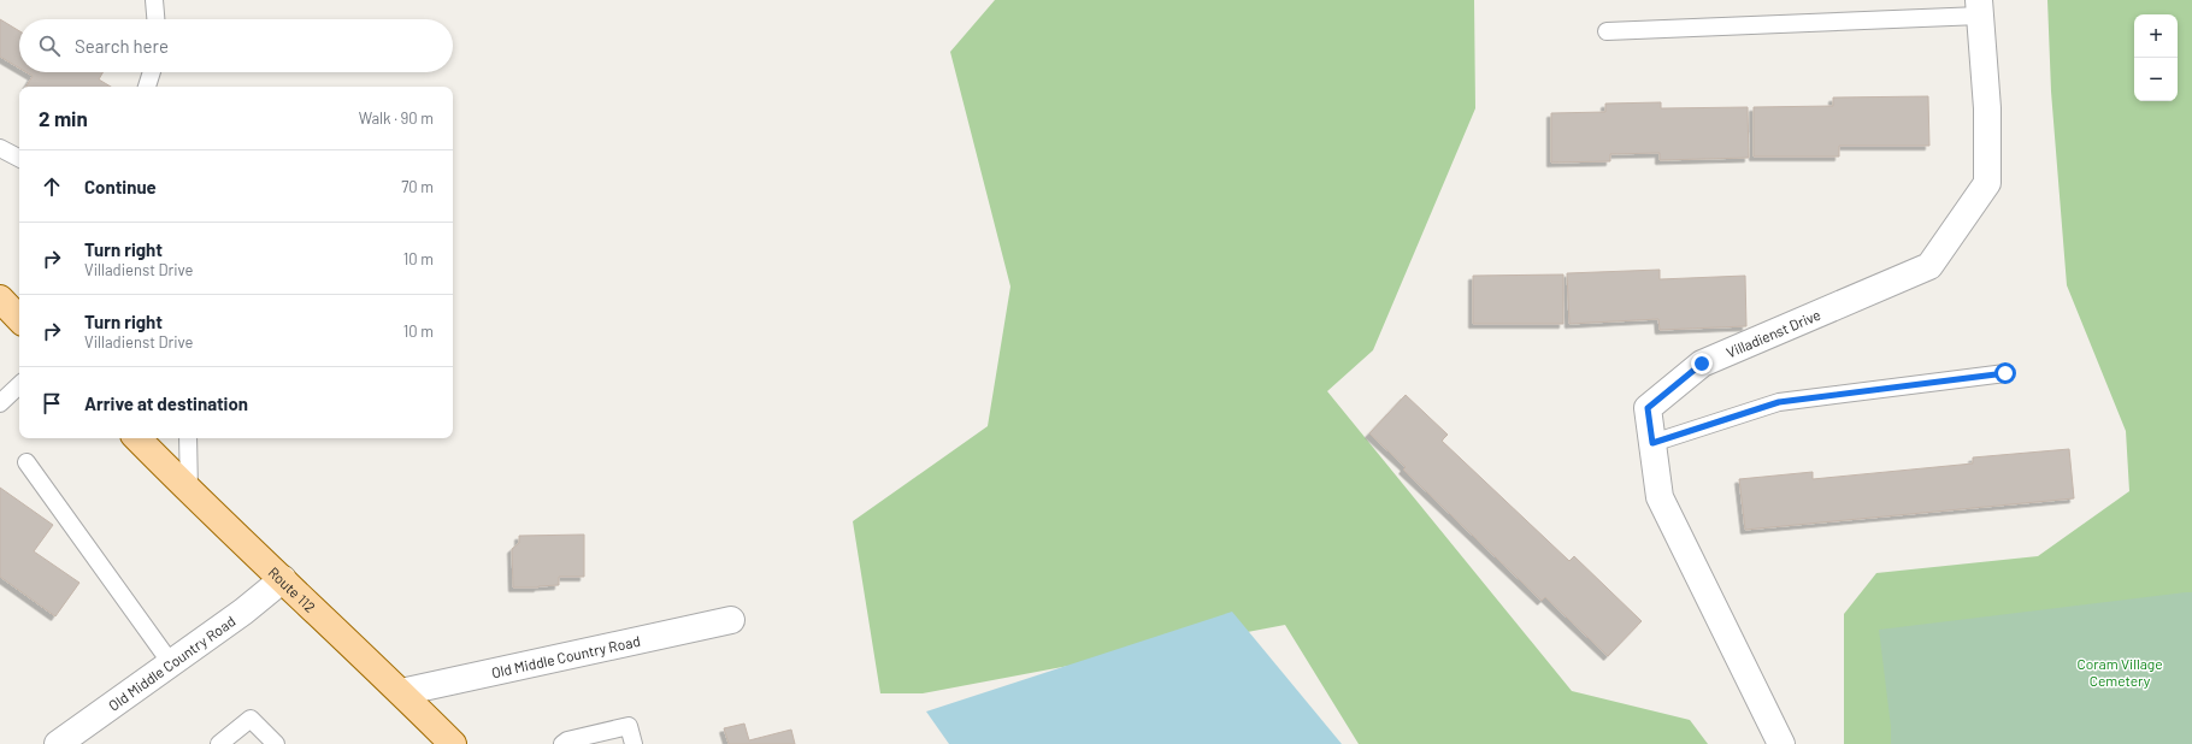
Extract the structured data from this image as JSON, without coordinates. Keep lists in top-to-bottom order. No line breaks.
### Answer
{"streets":{"main road":["Route 112"],"street":["Villadienst Drive","Old Middle Country Road"]},"crossings":[["Route 112","Old Middle Country Road"]],"parks":["Coram Village Cemetery"],"page":{"map_buttons":["+","−"],"search":"Search here","heading":["2 min","Walk · 90 m"],"list":[["Continue","70 m"],["Turn right","Villadienst Drive","10 m"],["Turn right","Villadienst Drive","10 m"],"Arrive at destination"]}}
